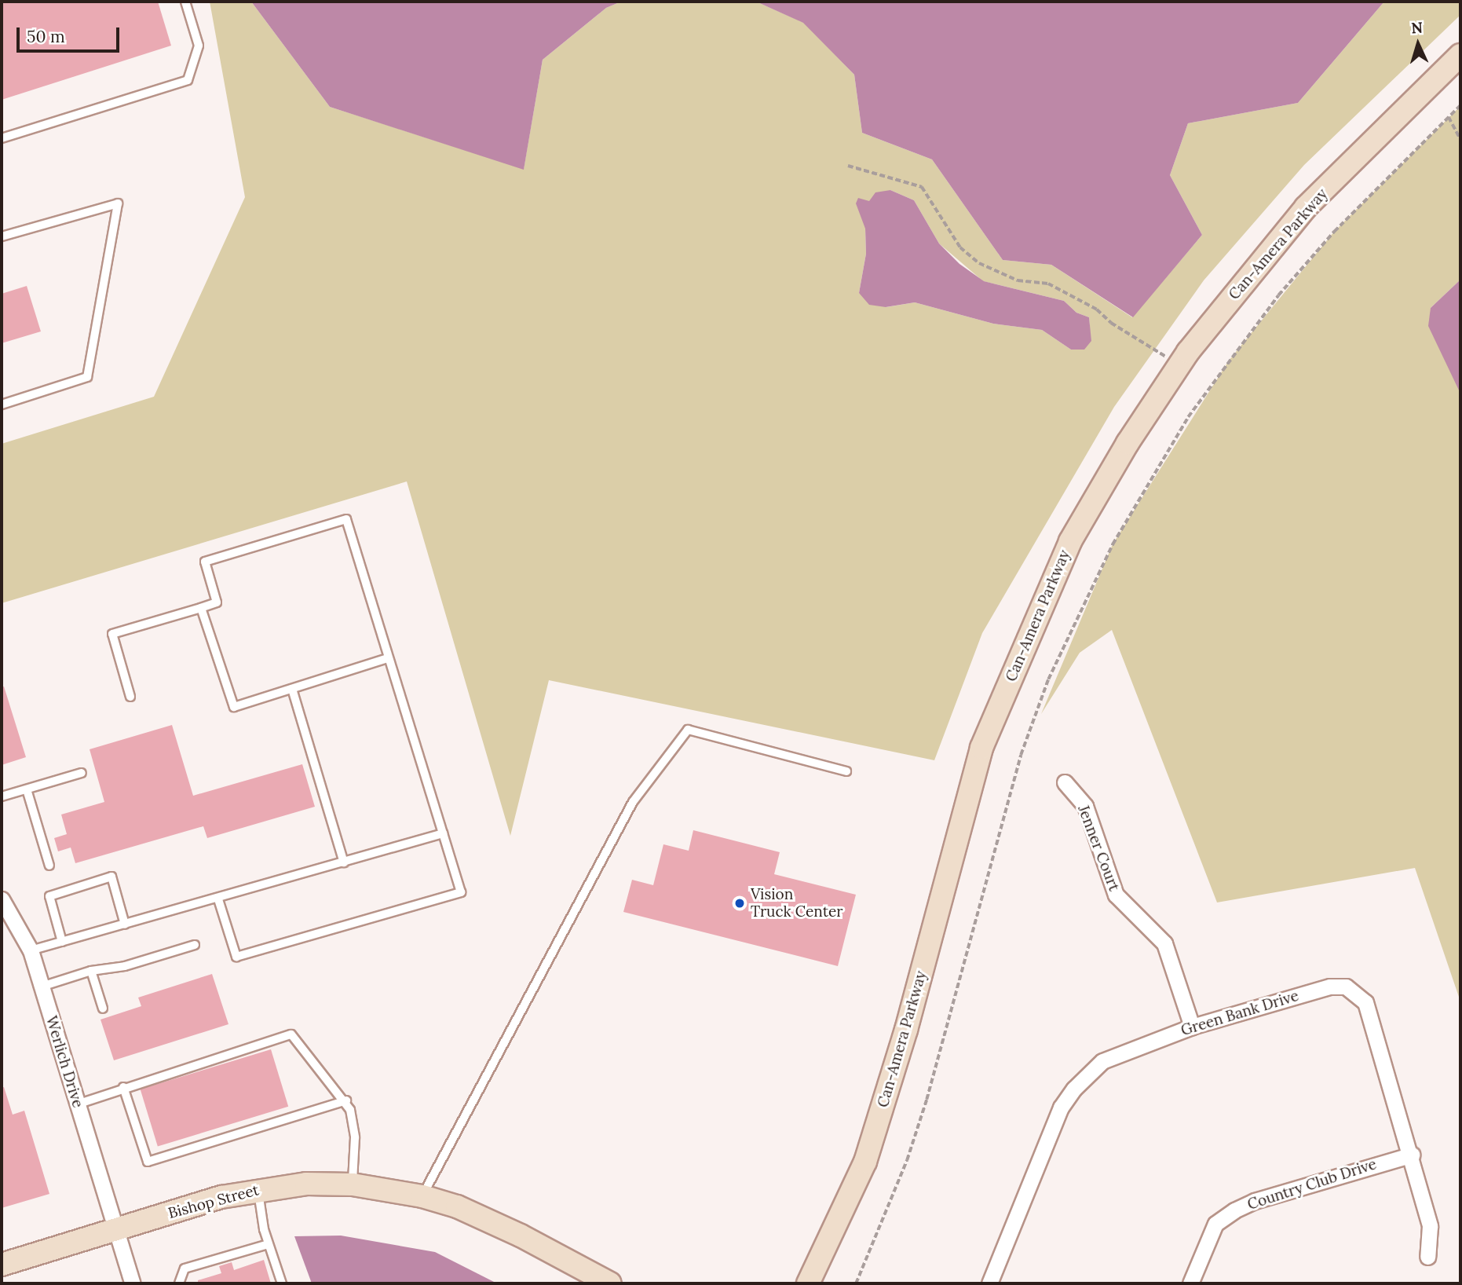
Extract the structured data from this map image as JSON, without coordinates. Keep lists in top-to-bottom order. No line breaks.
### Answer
{"streets":{"main road":["Can-Amera Parkway","Bishop Street"],"street":["Jenner Court","Green Bank Drive","Werlich Drive","Country Club Drive"]},"crossings":[["Jenner Court","Green Bank Drive"],["Green Bank Drive","Country Club Drive"],["Werlich Drive","Bishop Street"]],"places":["Vision Truck Center"],"scale_bar":"50 m","north":"top"}
